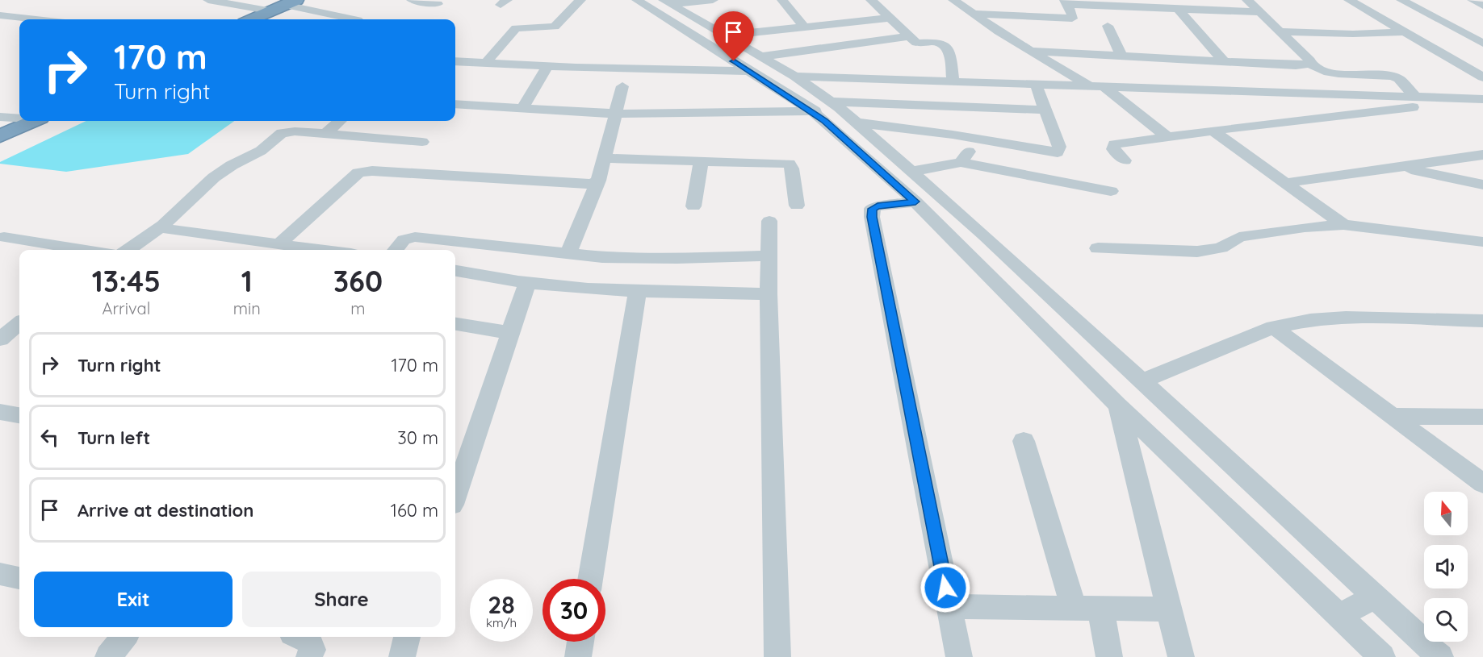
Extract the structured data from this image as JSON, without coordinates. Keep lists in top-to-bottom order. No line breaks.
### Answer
{"north":"top","page":{"turn":["170 m","Turn right"],"eta":["13:45","Arrival","1","min","360","m"],"list":[{"name":"Turn right","value":"170 m"},{"name":"Turn left","value":"30 m"},{"name":"Arrive at destination","value":"160 m"}],"buttons":["Exit","Share"],"speed":"28 km/h","limit":"30"}}
